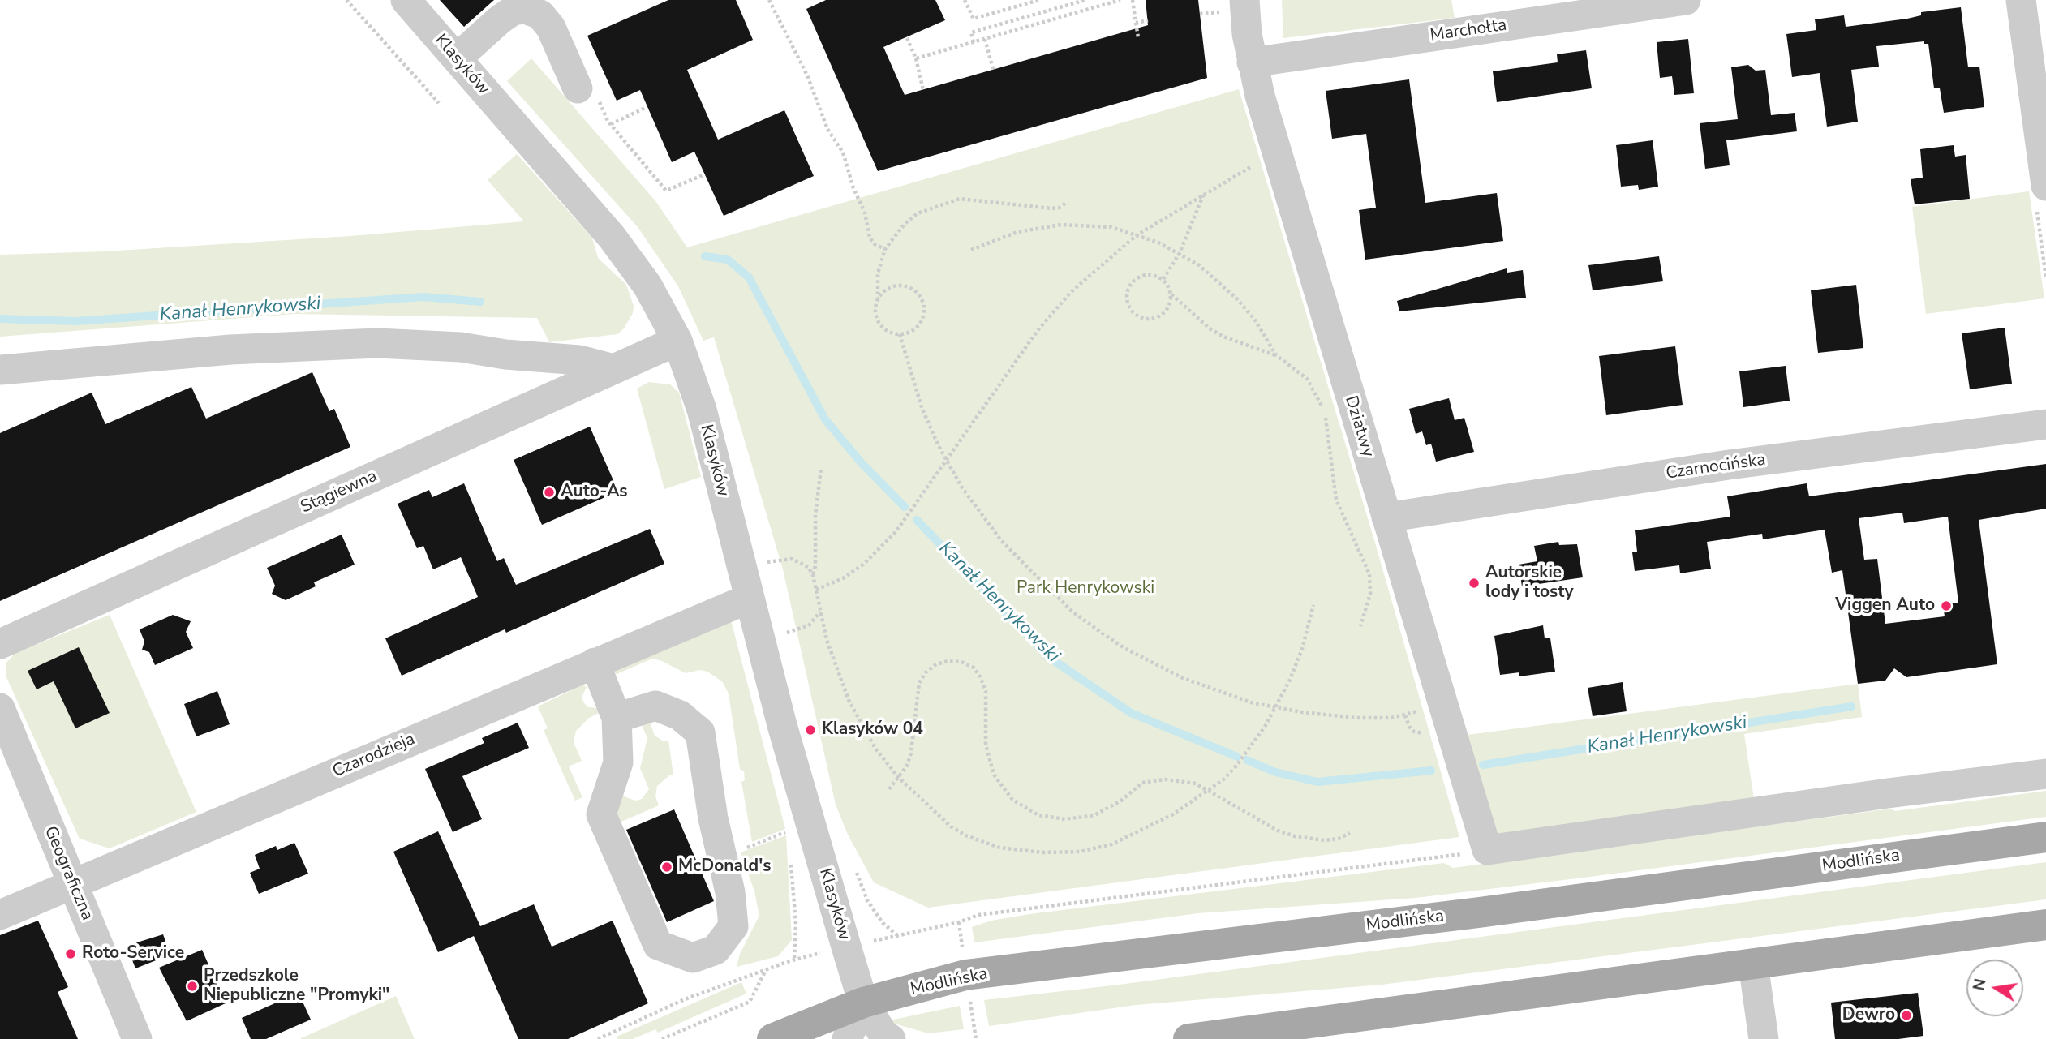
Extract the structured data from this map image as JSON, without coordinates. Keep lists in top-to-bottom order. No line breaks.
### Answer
{"streets":{"main road":["Modlińska"],"street":["Marchołta","Klasyków","Dziatwy","Czarnocińska","Stągiewna","Czarodzieja","Geograficzna"]},"crossings":[["Marchołta","Dziatwy"],["Klasyków","Stągiewna"],["Klasyków","Czarodzieja"],["Klasyków","Modlińska"],["Dziatwy","Czarnocińska"],["Czarodzieja","Geograficzna"]],"water":["Kanał Henrykowski"],"parks":["Park Henrykowski"],"places":["Auto-As","Autorskie lody i tosty","Viggen Auto","Klasyków 04","McDonald's","Roto-Service","Przedszkole Niepubliczne \"Promyki\"","Dewro"],"north":"left"}
